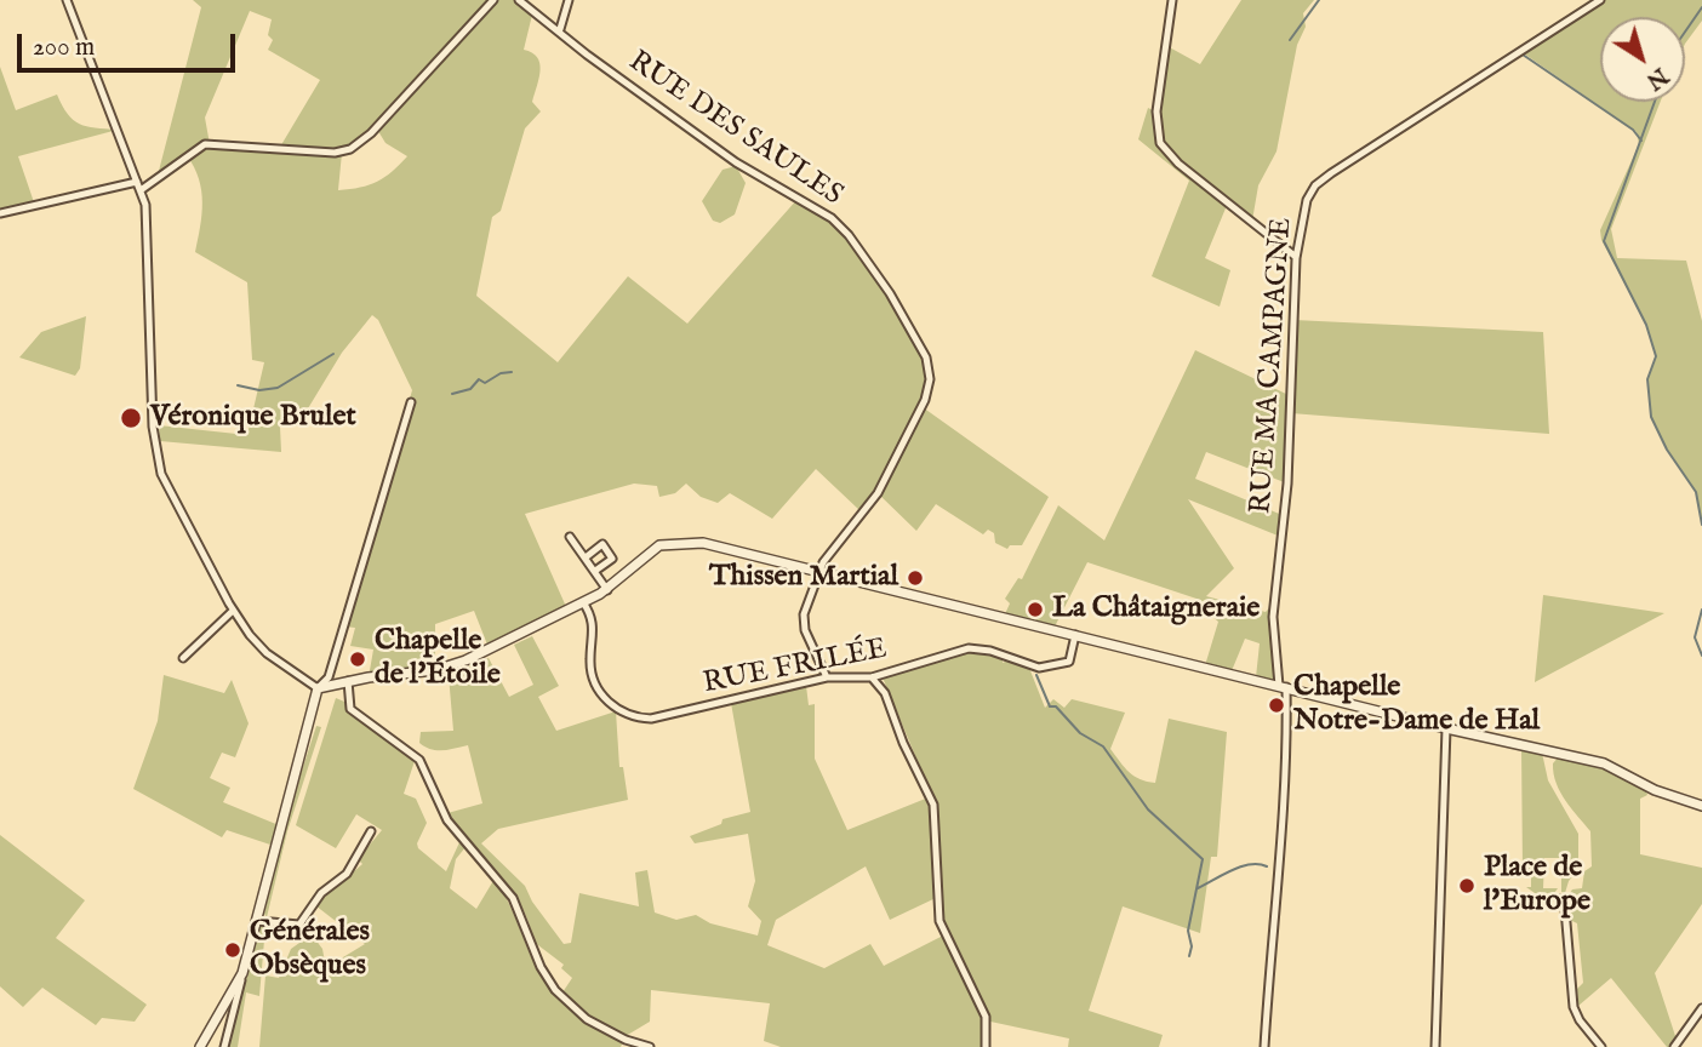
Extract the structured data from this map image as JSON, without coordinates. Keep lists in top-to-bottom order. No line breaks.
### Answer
{"streets":{"street":["RUE DES SAULES","RUE MA CAMPAGNE","RUE FRILÉE"]},"crossings":[["RUE DES SAULES","RUE FRILÉE"]],"places":["Véronique Brulet","Thissen Martial","La Châtaigneraie","Chapelle de l'Étoile","Chapelle Notre-Dame de Hal","Place de l'Europe","Générales Obsèques"],"scale_bar":"200 m","north":"bottom right"}
